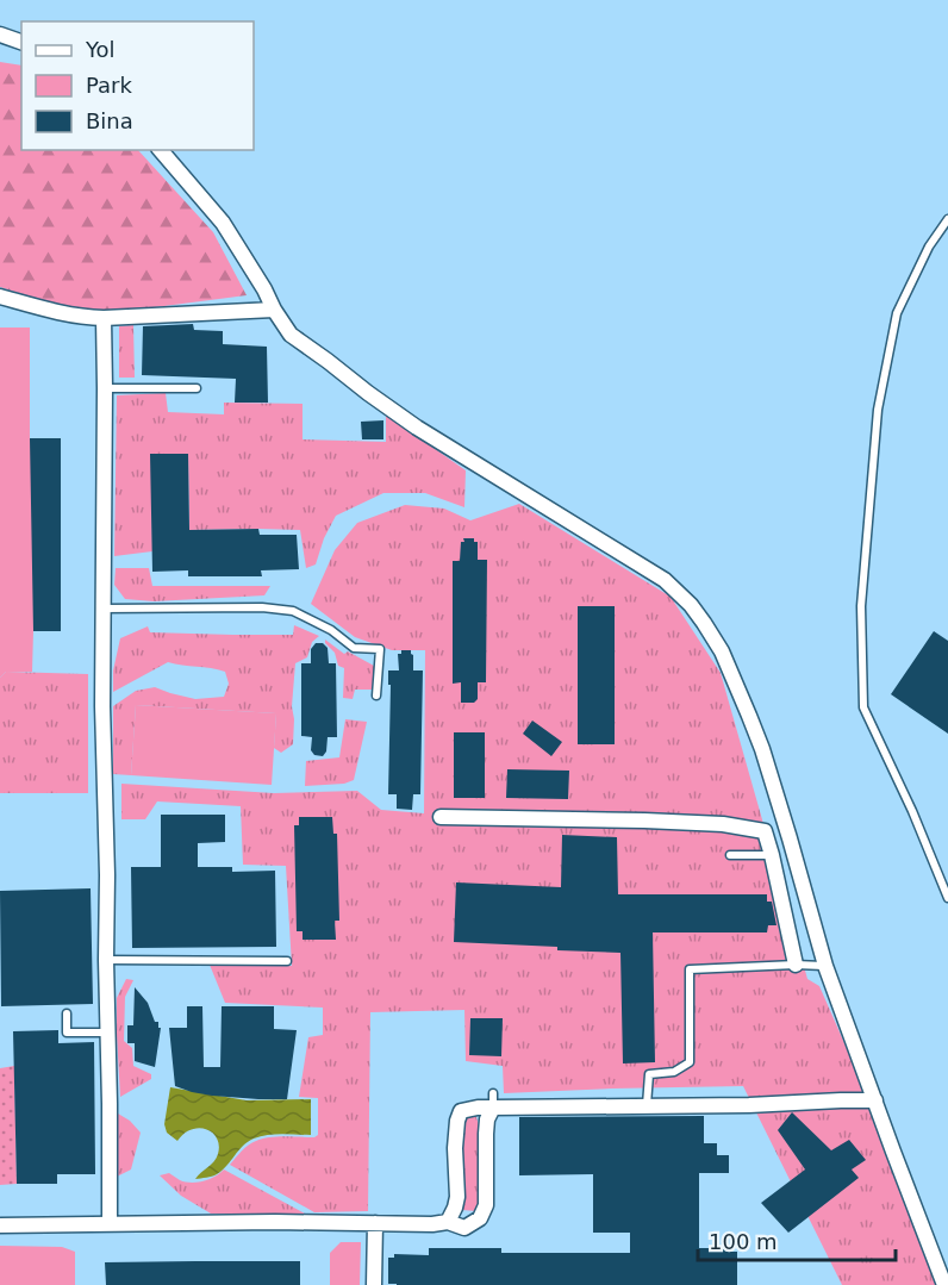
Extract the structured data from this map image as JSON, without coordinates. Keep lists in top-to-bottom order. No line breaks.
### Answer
{"legend":["Yol","Park","Bina"],"scale_bar":"100 m"}
